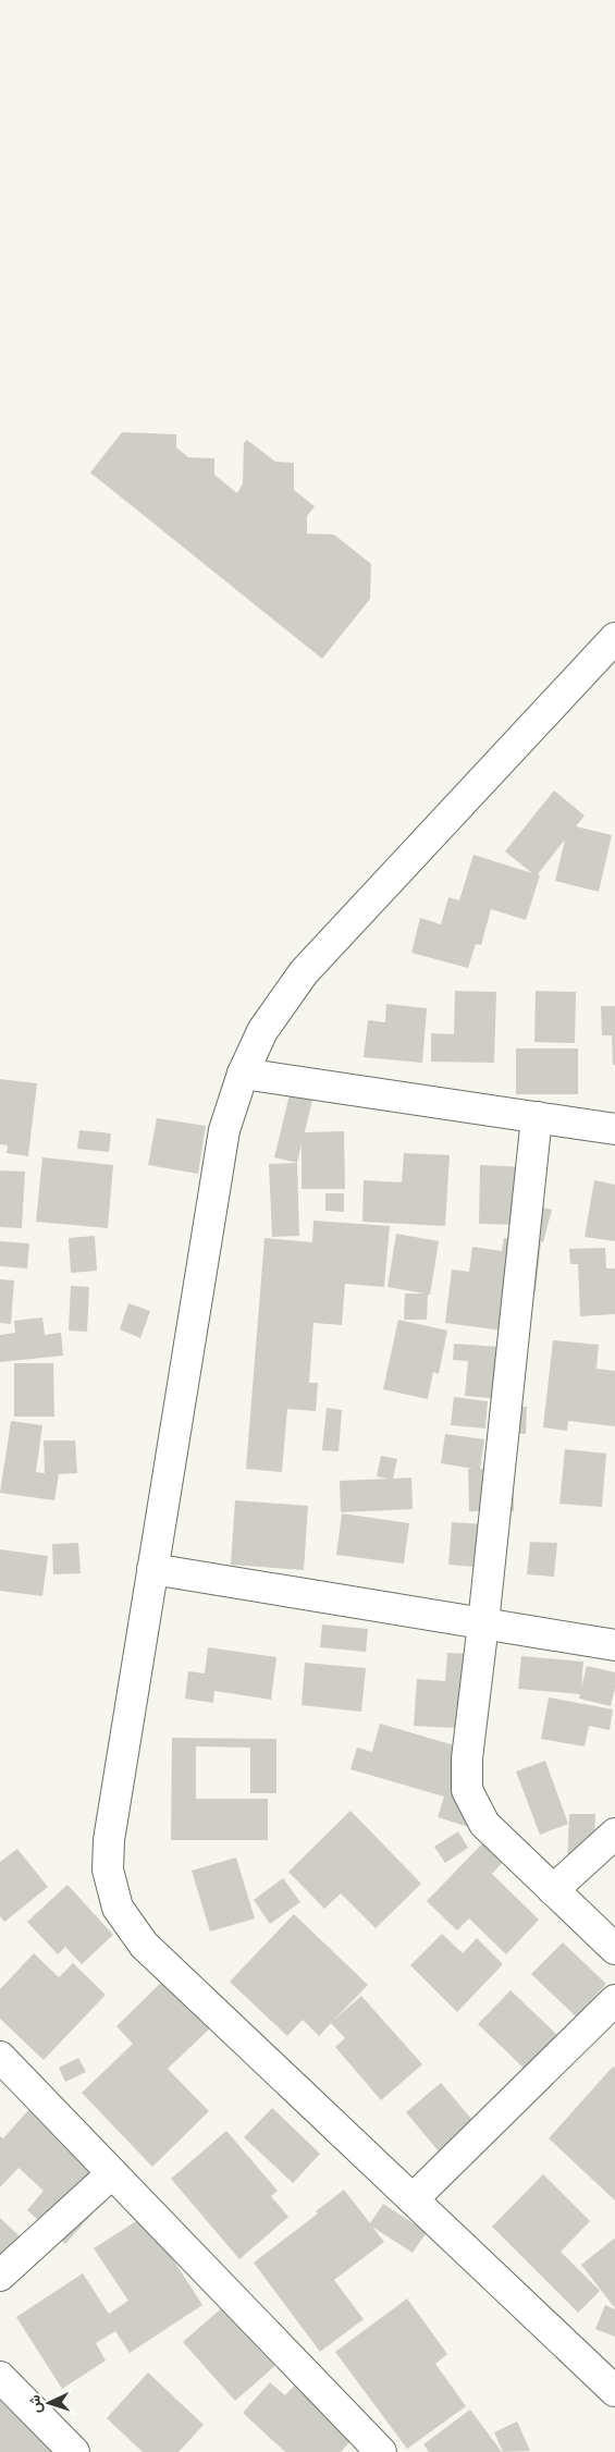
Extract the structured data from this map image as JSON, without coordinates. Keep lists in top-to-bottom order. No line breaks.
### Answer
{"north":"left"}
